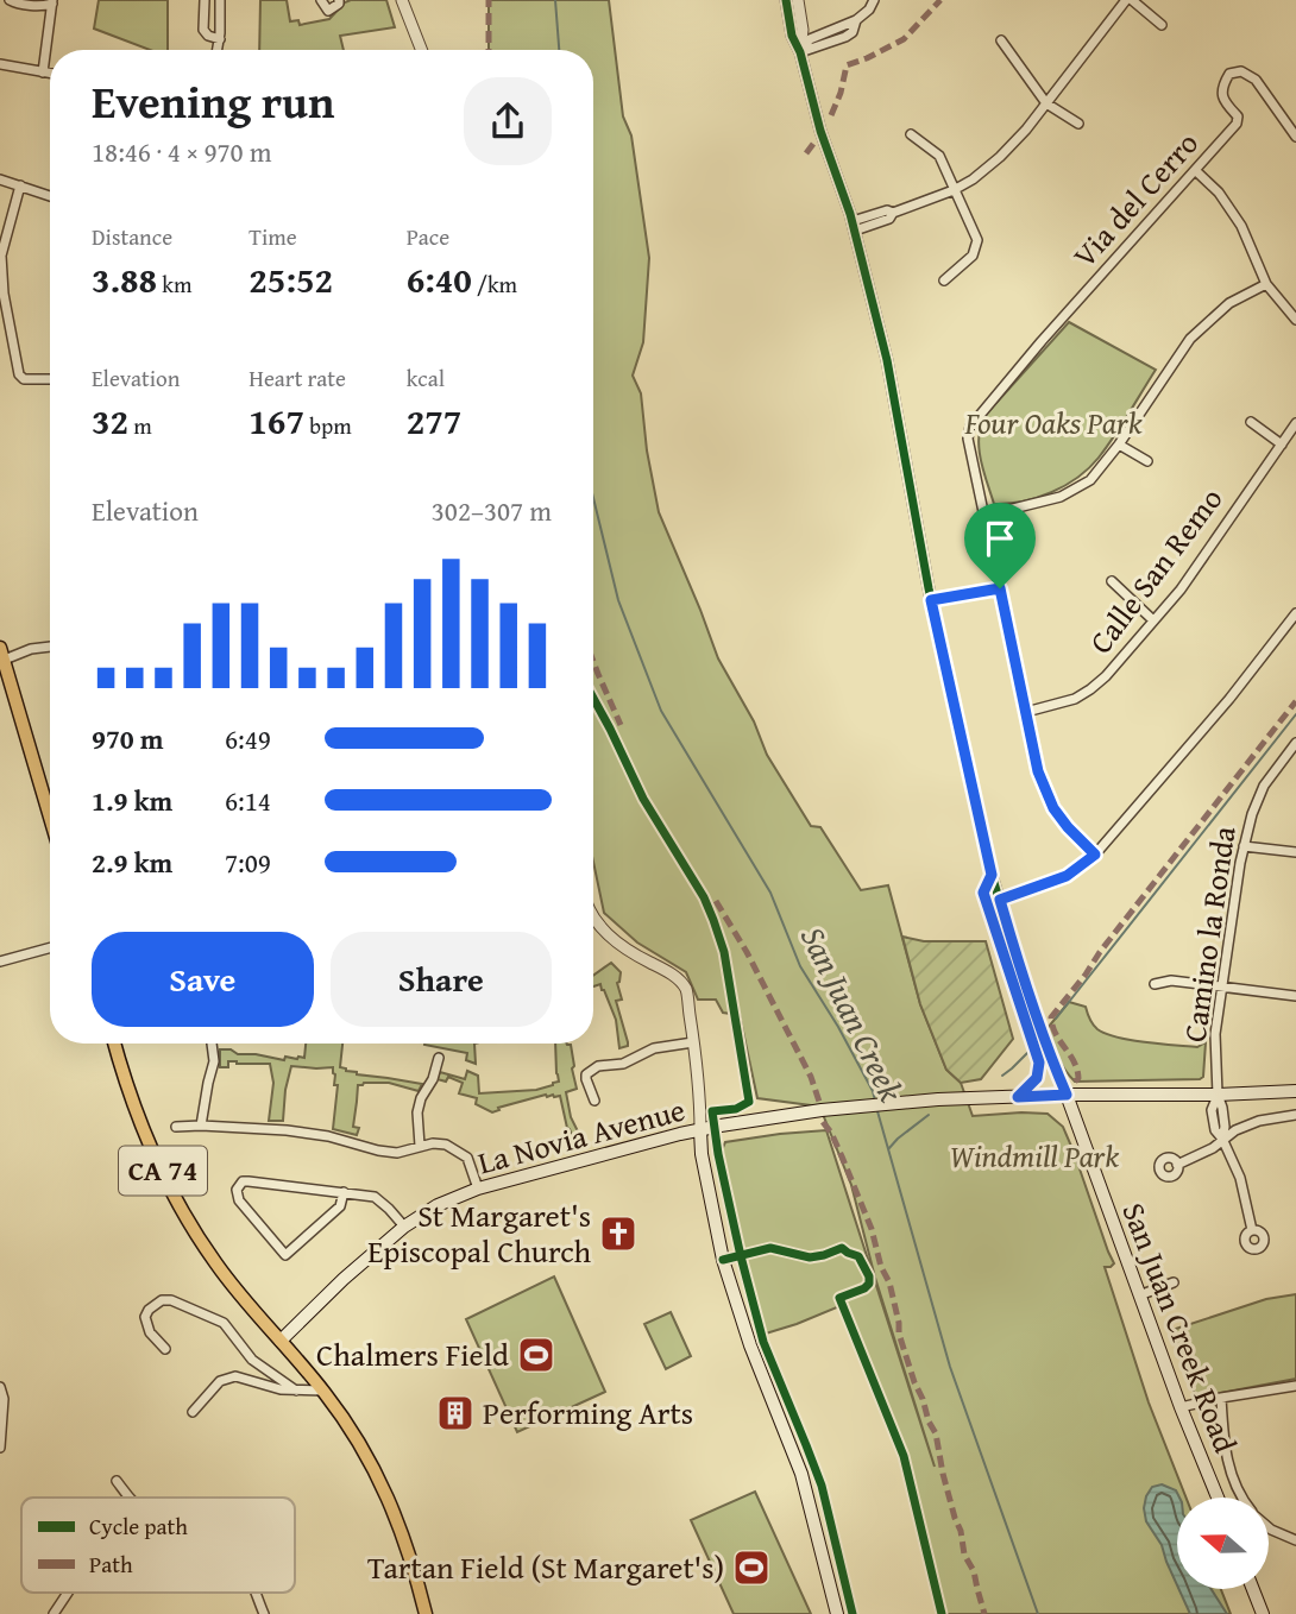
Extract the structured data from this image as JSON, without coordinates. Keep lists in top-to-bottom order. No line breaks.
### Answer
{"streets":{"main road":["La Novia Avenue","CA 74","San Juan Creek Road"],"street":["Via del Cerro","Calle San Remo","Camino la Ronda"]},"crossings":[["Camino la Ronda","La Novia Avenue"],["La Novia Avenue","CA 74"],["La Novia Avenue","San Juan Creek Road"]],"water":["San Juan Creek"],"parks":["Four Oaks Park","Windmill Park"],"places":{"church":["St Margaret's Episcopal Church"],"sports":["Chalmers Field","Tartan Field (St Margaret's)"],"building":["Performing Arts"]},"legend":["Cycle path","Path"],"north":"left","page":{"heading":["Evening run","18:46 · 4 × 970 m"],"stats":[["Distance","3.88 km"],["Time","25:52"],["Pace","6:40 /km"],["Elevation","32 m"],["Heart rate","167 bpm"],["kcal","277"]],"chart":["Elevation","302–307 m"],"list":[{"name":"970 m","note":"6:49"},{"name":"1.9 km","note":"6:14"},{"name":"2.9 km","note":"7:09"}],"buttons":["Save","Share"]}}
